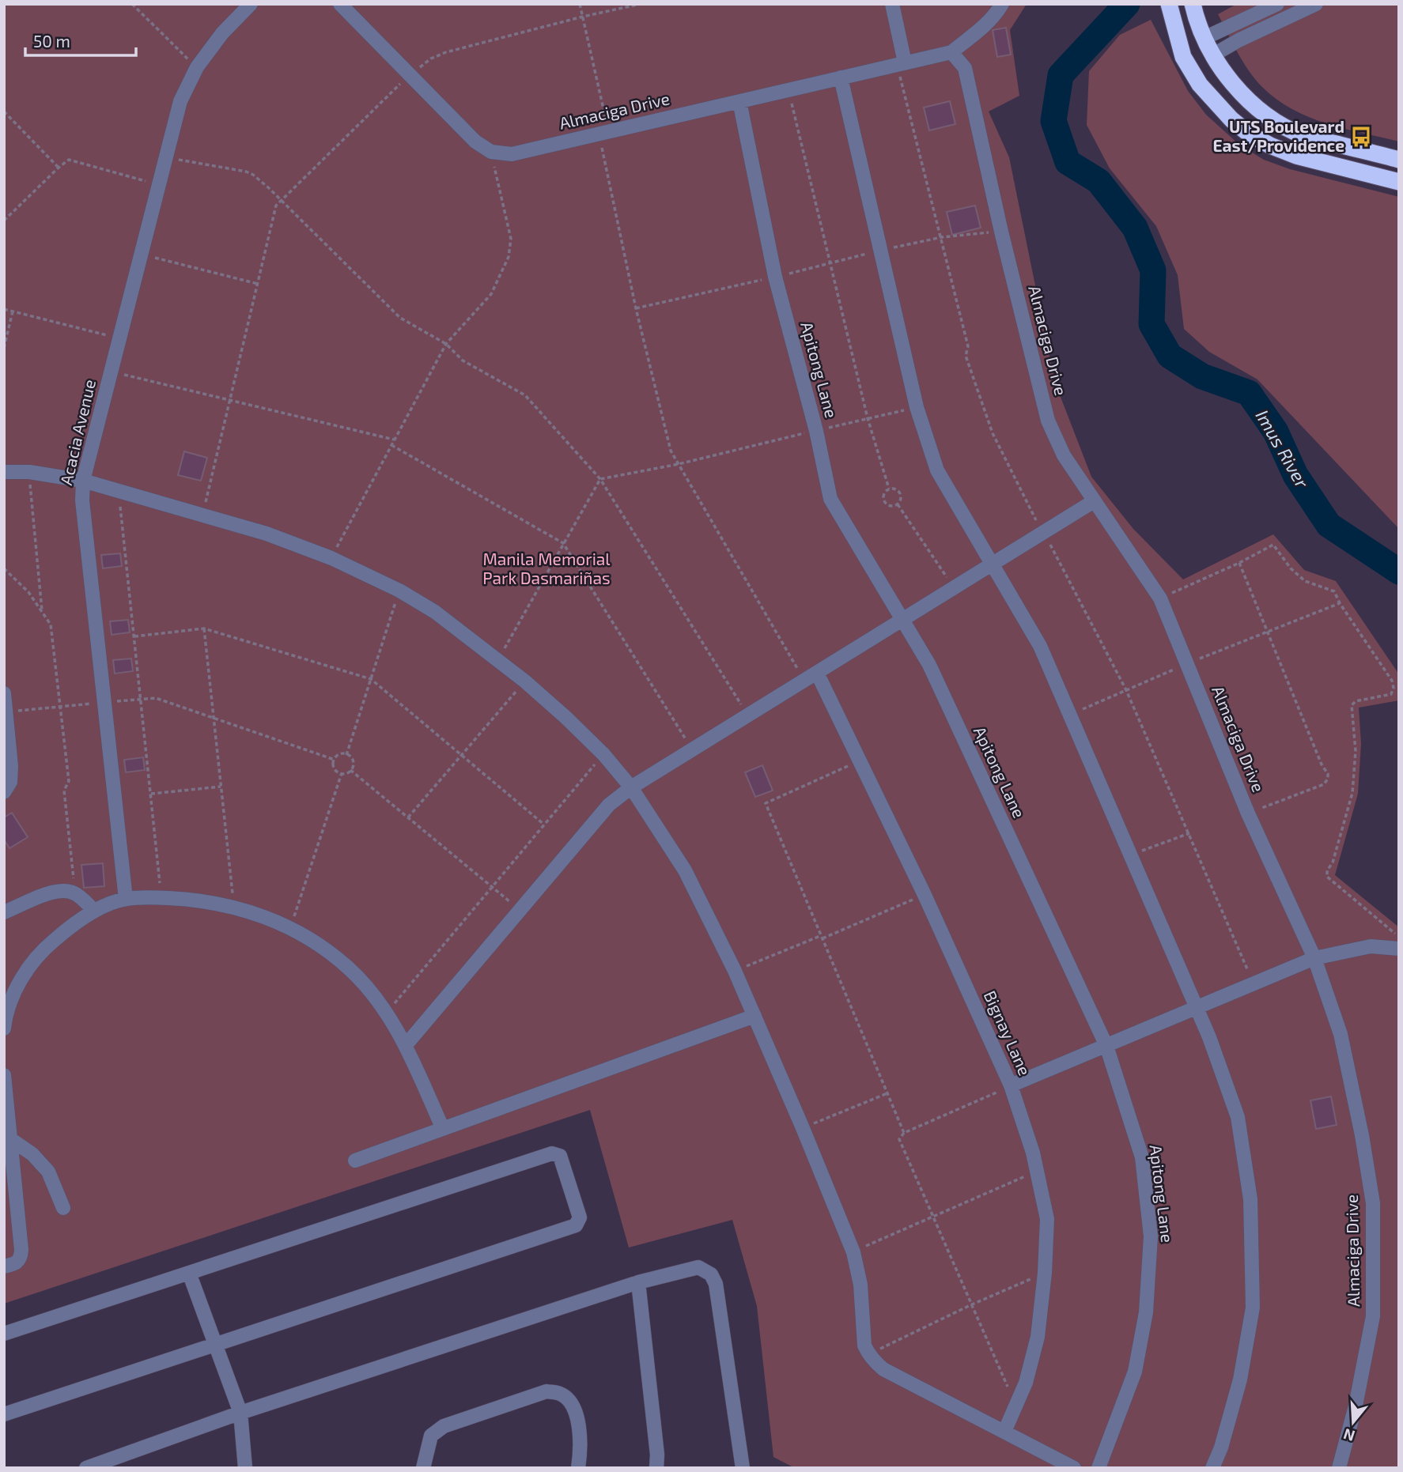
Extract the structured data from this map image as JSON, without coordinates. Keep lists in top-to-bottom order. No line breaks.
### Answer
{"streets":{"street":["Almaciga Drive","Apitong Lane","Acacia Avenue","Bignay Lane"]},"crossings":[["Almaciga Drive","Apitong Lane"]],"water":["Imus River"],"parks":["Manila Memorial Park Dasmariñas"],"places":{"bus stop":["UTS Boulevard East/Providence"]},"scale_bar":"50 m","north":"bottom"}
